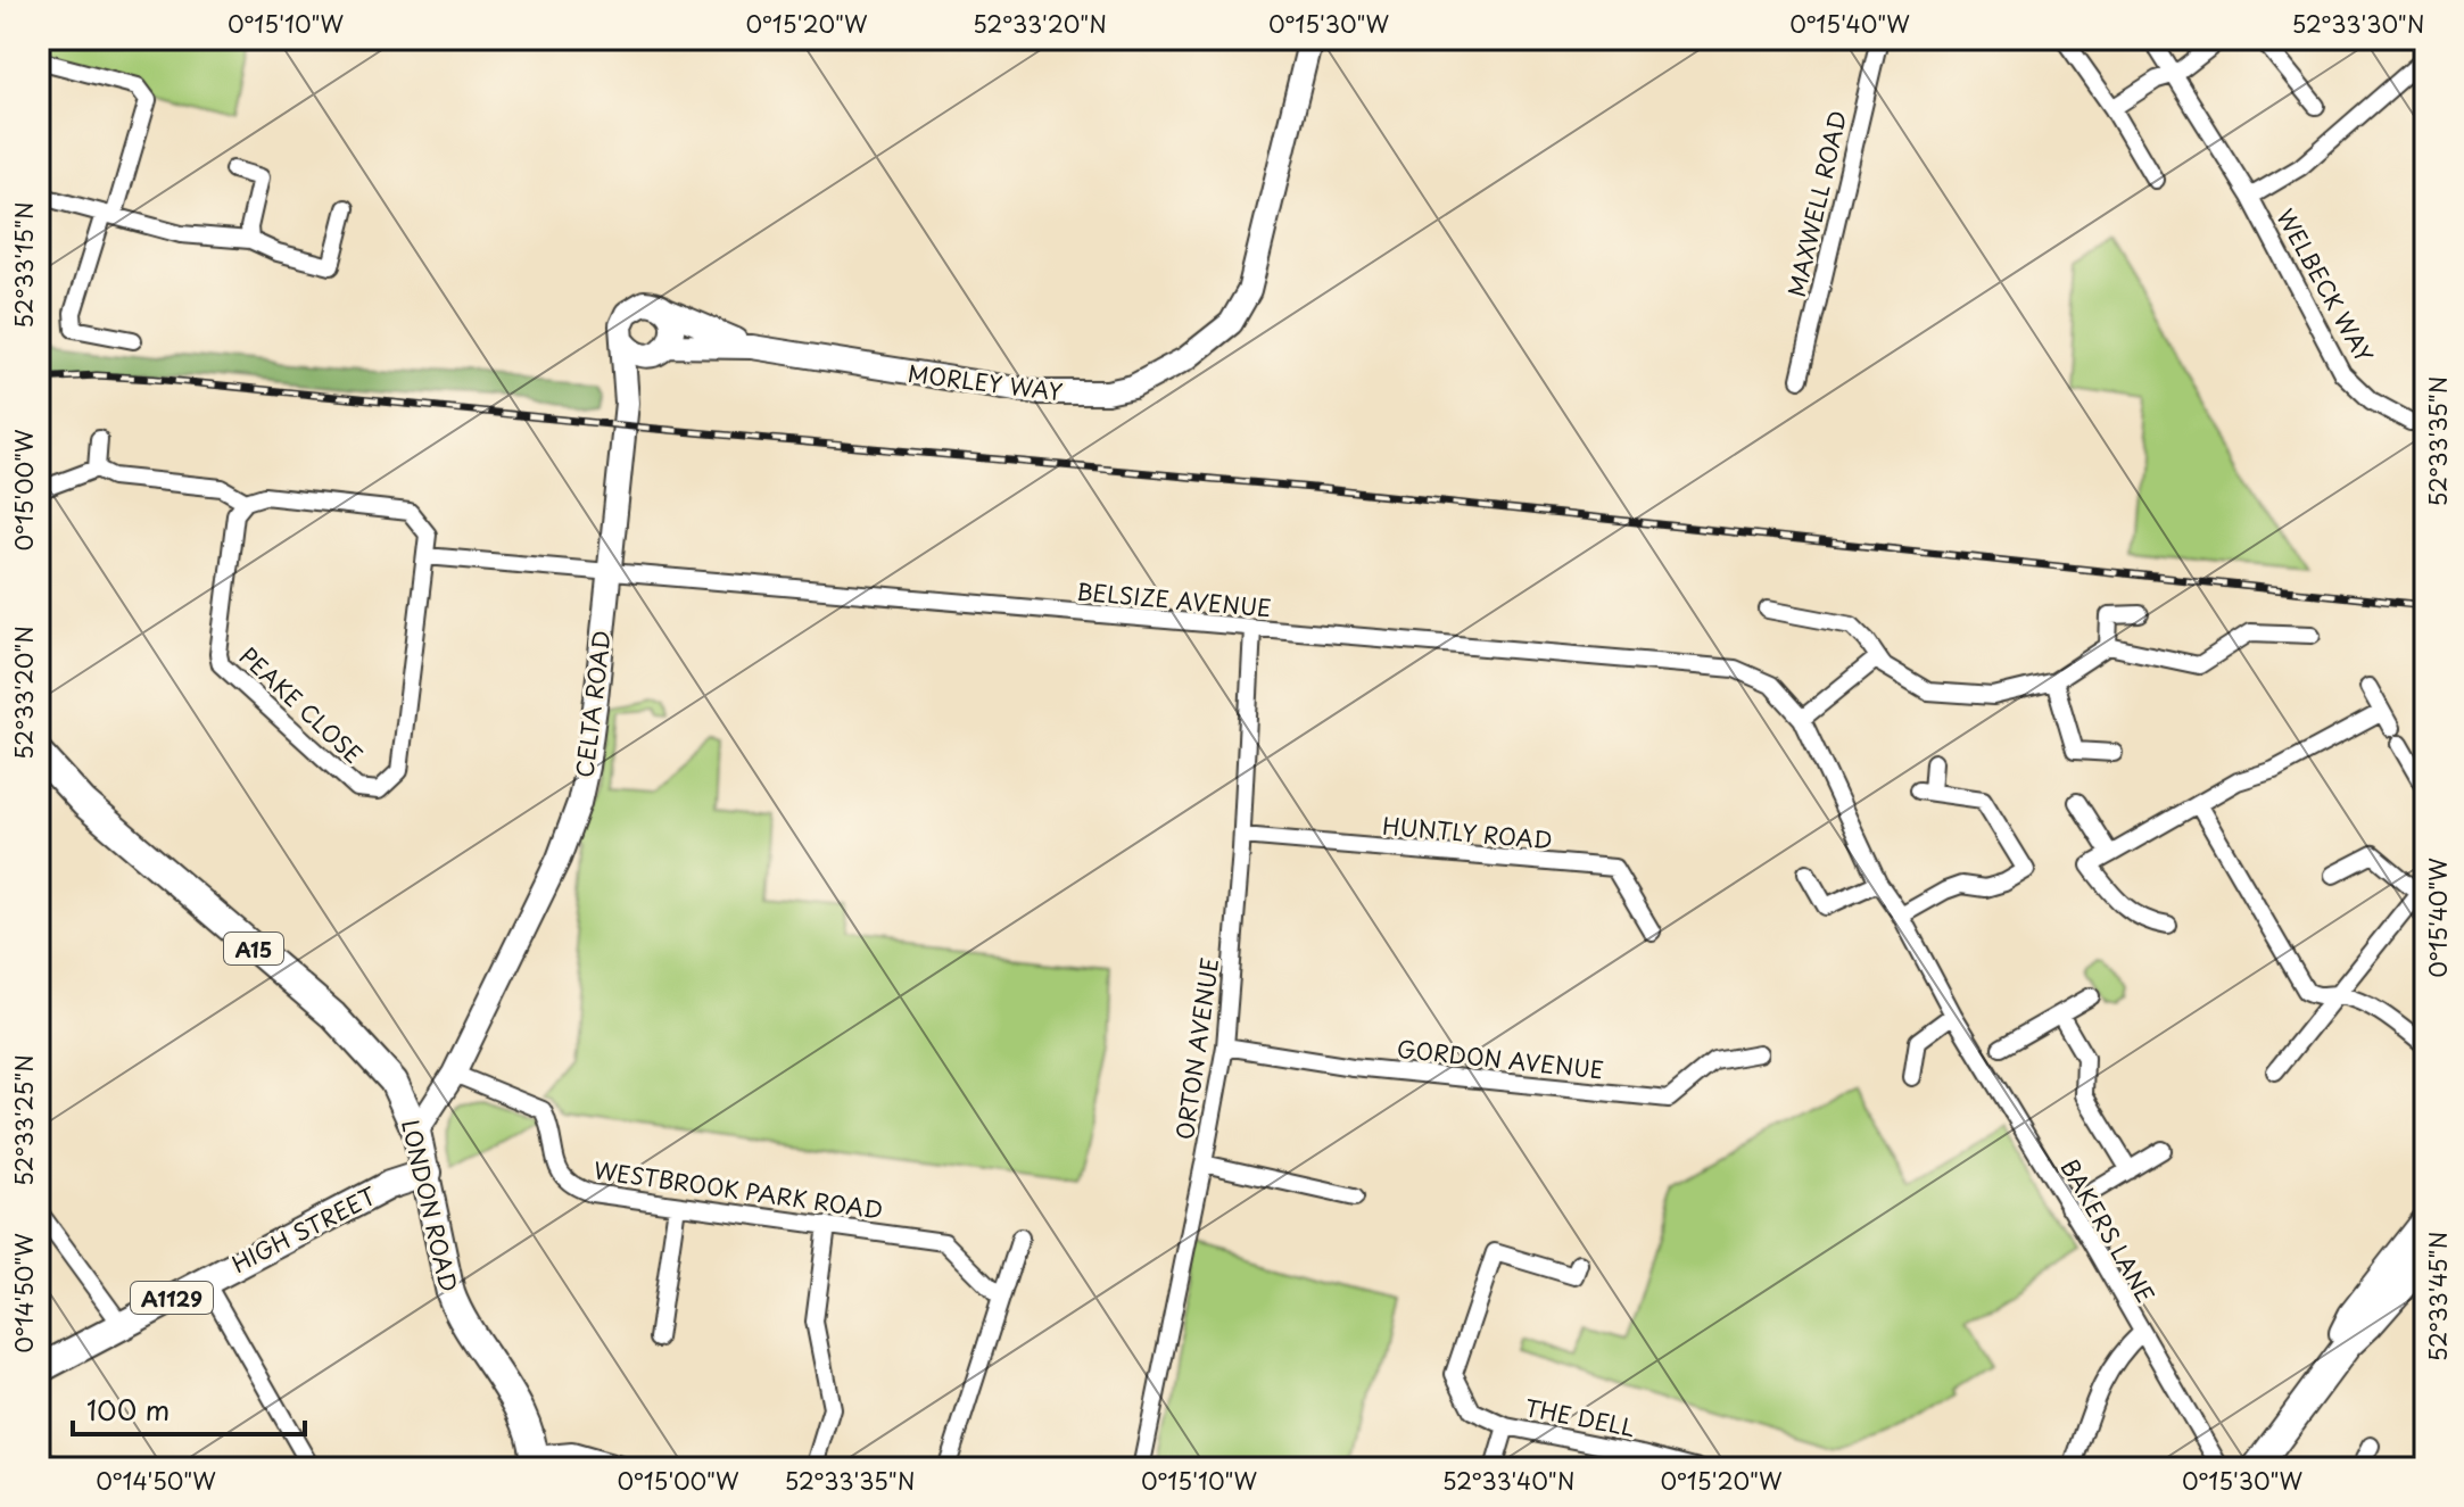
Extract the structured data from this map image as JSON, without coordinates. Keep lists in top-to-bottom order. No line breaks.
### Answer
{"streets":{"main road":["A15","LONDON ROAD","HIGH STREET","A1129"],"street":["MAXWELL ROAD","WELBECK WAY","MORLEY WAY","BELSIZE AVENUE","CELTA ROAD","PEAKE CLOSE","HUNTLY ROAD","ORTON AVENUE","GORDON AVENUE","WESTBROOK PARK ROAD","BAKERS LANE","THE DELL"]},"crossings":[["MORLEY WAY","CELTA ROAD"],["BELSIZE AVENUE","CELTA ROAD"],["BELSIZE AVENUE","ORTON AVENUE"],["BELSIZE AVENUE","BAKERS LANE"],["CELTA ROAD","WESTBROOK PARK ROAD"],["CELTA ROAD","LONDON ROAD"],["HUNTLY ROAD","ORTON AVENUE"],["ORTON AVENUE","GORDON AVENUE"],["LONDON ROAD","HIGH STREET"]],"scale_bar":"100 m","coordinates":["0°15'10\"W","0°15'20\"W","52°33'20\"N","0°15'30\"W","0°15'40\"W","52°33'30\"N","52°33'15\"N","52°33'35\"N","0°15'00\"W","52°33'25\"N","0°14'50\"W","52°33'45\"N","52°33'40\"N"]}
